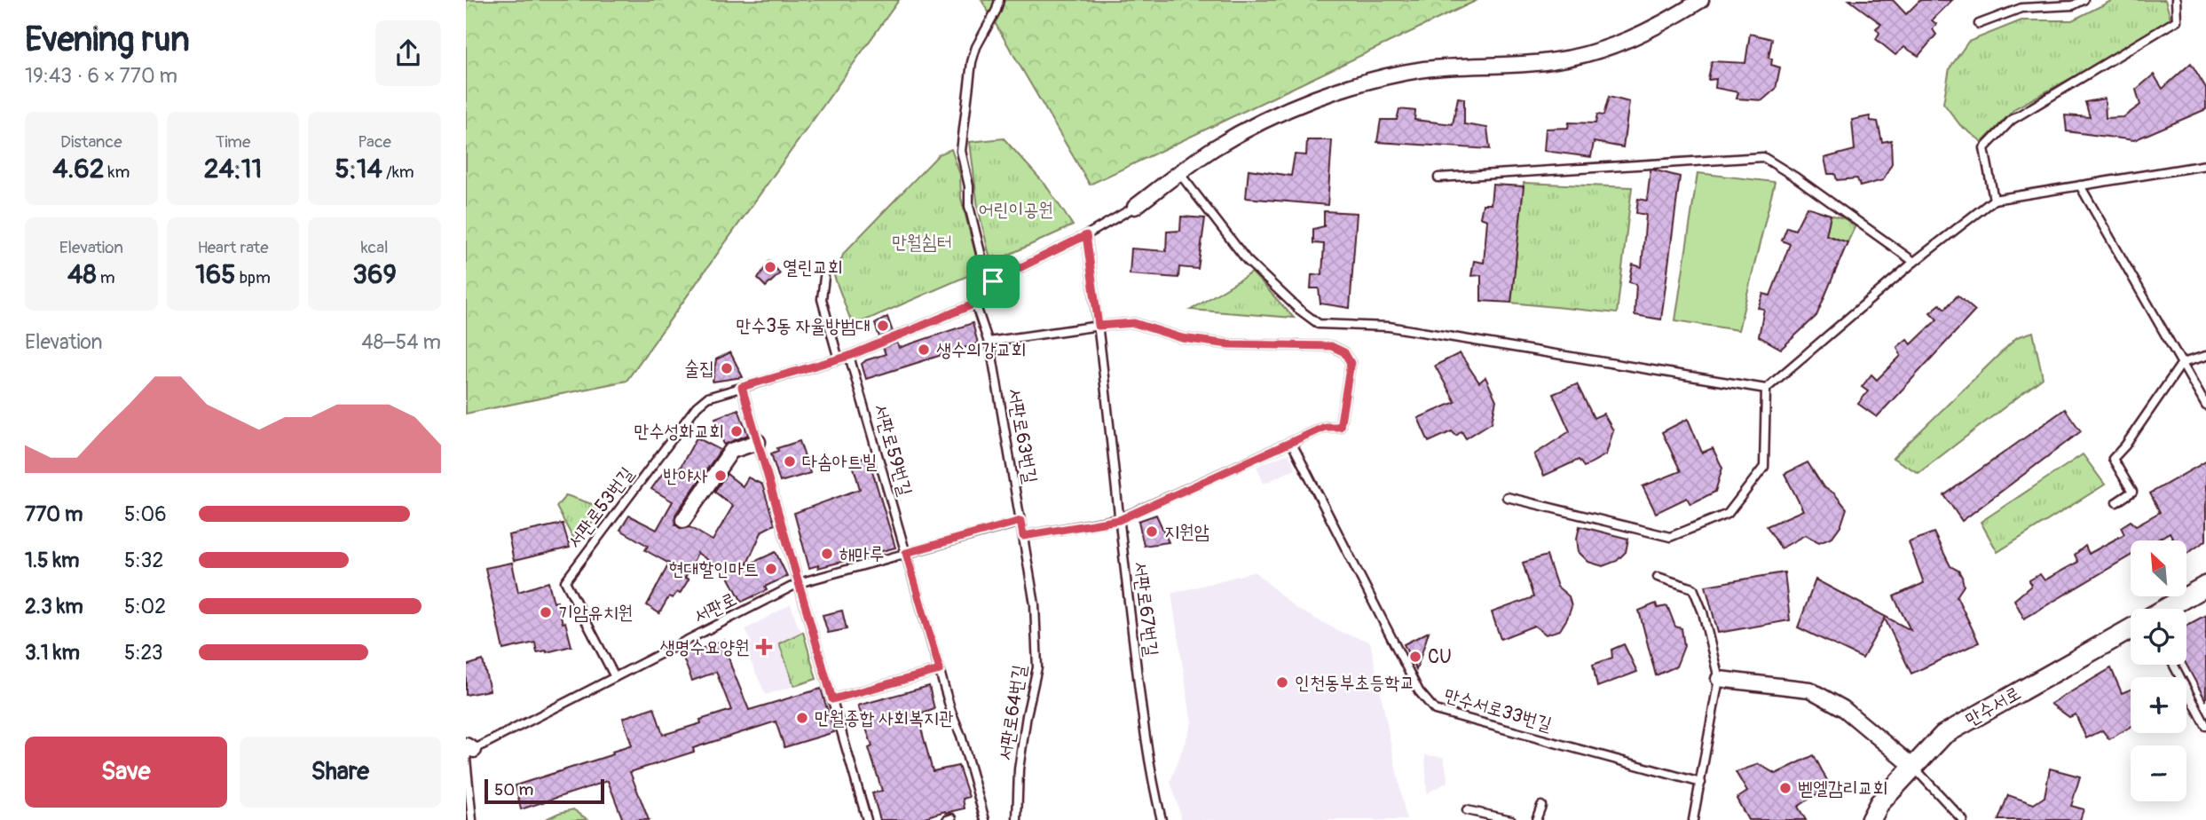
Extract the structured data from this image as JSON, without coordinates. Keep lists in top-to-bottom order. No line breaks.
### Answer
{"streets":{"street":["만수서로"],"lane":["서판로63번길","서판로59번길","서판로53번길","서판로","서판로67번길","만수서로33번길","서판로64번길"]},"crossings":[["서판로63번길","서판로53번길"],["서판로63번길","서판로"],["서판로63번길","서판로64번길"],["서판로59번길","서판로53번길"],["서판로59번길","서판로"],["서판로53번길","서판로"],["서판로53번길","서판로67번길"]],"parks":["어린이공원","만월쉼터"],"places":{"other":["열린교회","만수3동 자율방범대","생수의강교회","술집","만수성화교회","다솜아트빌","반야사","지원암","해마루","현대할인마트","기암유치원","CU","인천동부초등학교","만월종합 사회복지관","벧엘감리교회"],"health":["생명수요양원"]},"scale_bar":"50 m","north":"top left","page":{"heading":["Evening run","19:43 · 6 × 770 m"],"stats":[["Distance","4.62 km"],["Time","24:11"],["Pace","5:14 /km"],["Elevation","48 m"],["Heart rate","165 bpm"],["kcal","369"]],"chart":["Elevation","48–54 m"],"list":[{"name":"770 m","note":"5:06"},{"name":"1.5 km","note":"5:32"},{"name":"2.3 km","note":"5:02"},{"name":"3.1 km","note":"5:23"}],"map_buttons":["+","−"],"buttons":["Save","Share"],"scale":"50 m"}}
